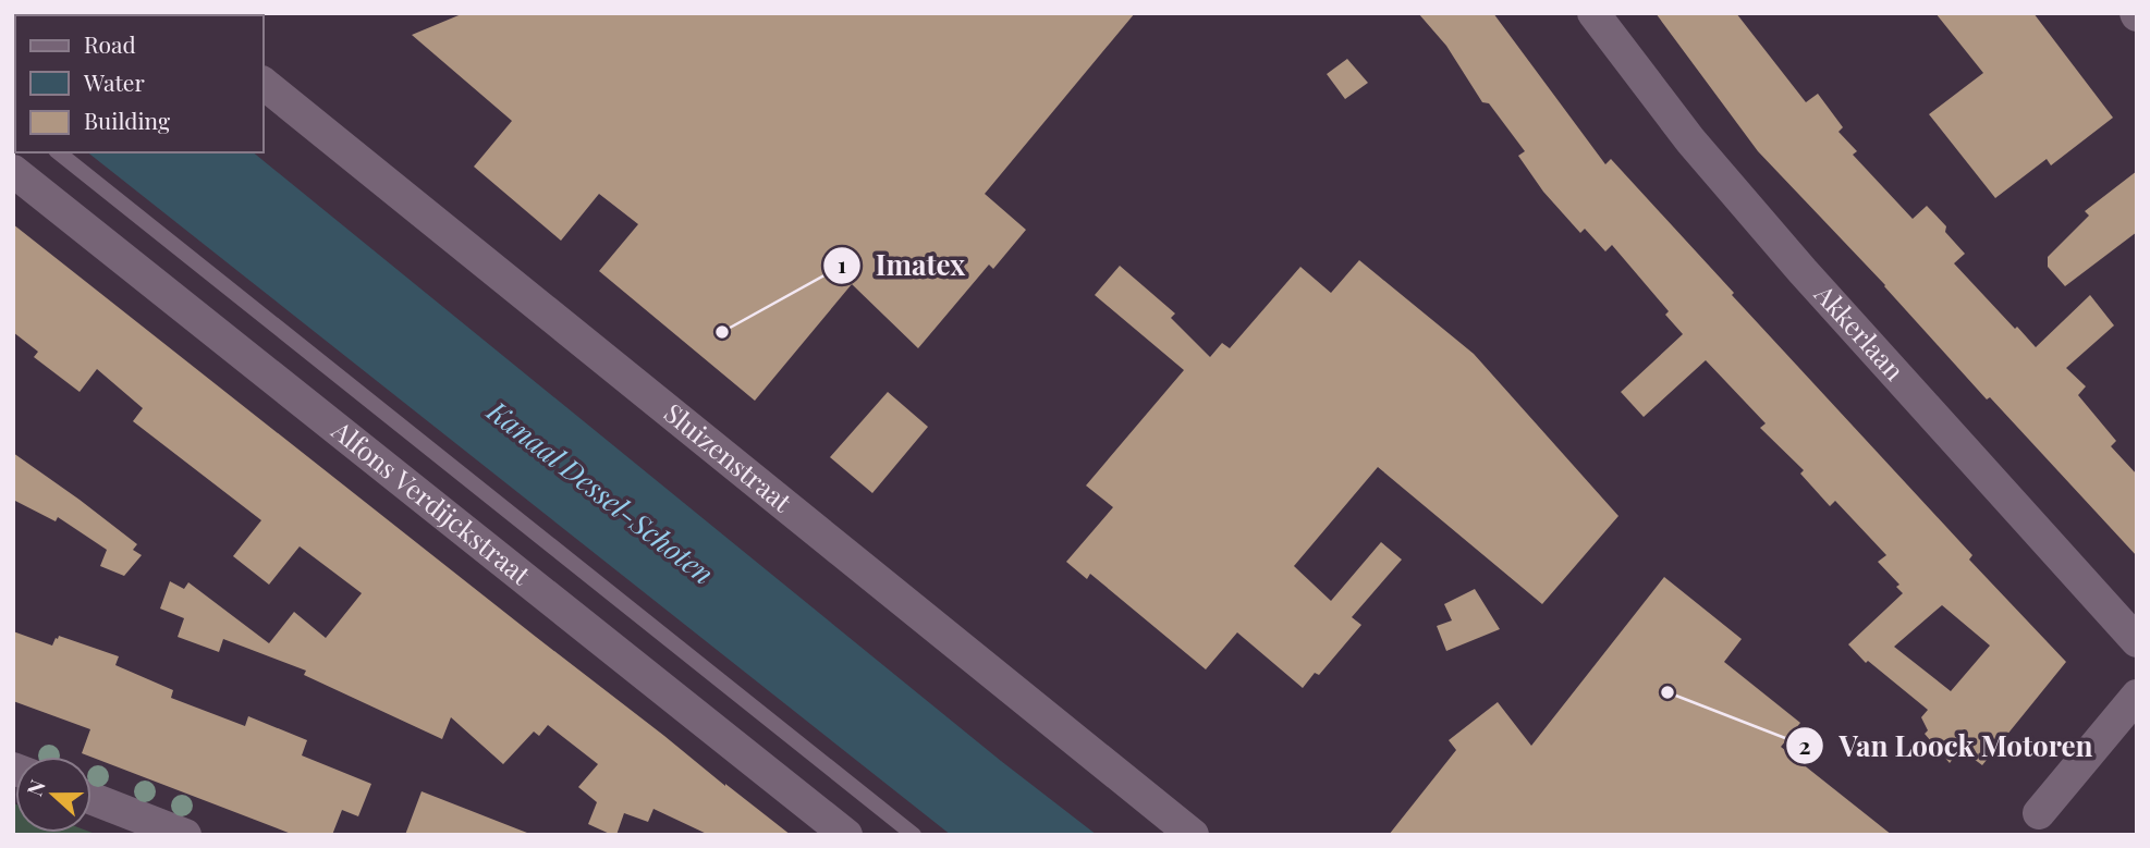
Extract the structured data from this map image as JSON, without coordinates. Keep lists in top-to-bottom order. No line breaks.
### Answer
{"streets":{"street":["Akkerlaan","Sluizenstraat","Alfons Verdijckstraat"]},"water":["Kanaal Dessel-Schoten"],"places":["Imatex","Van Loock Motoren"],"legend":["Road","Water","Building"],"north":"left"}
